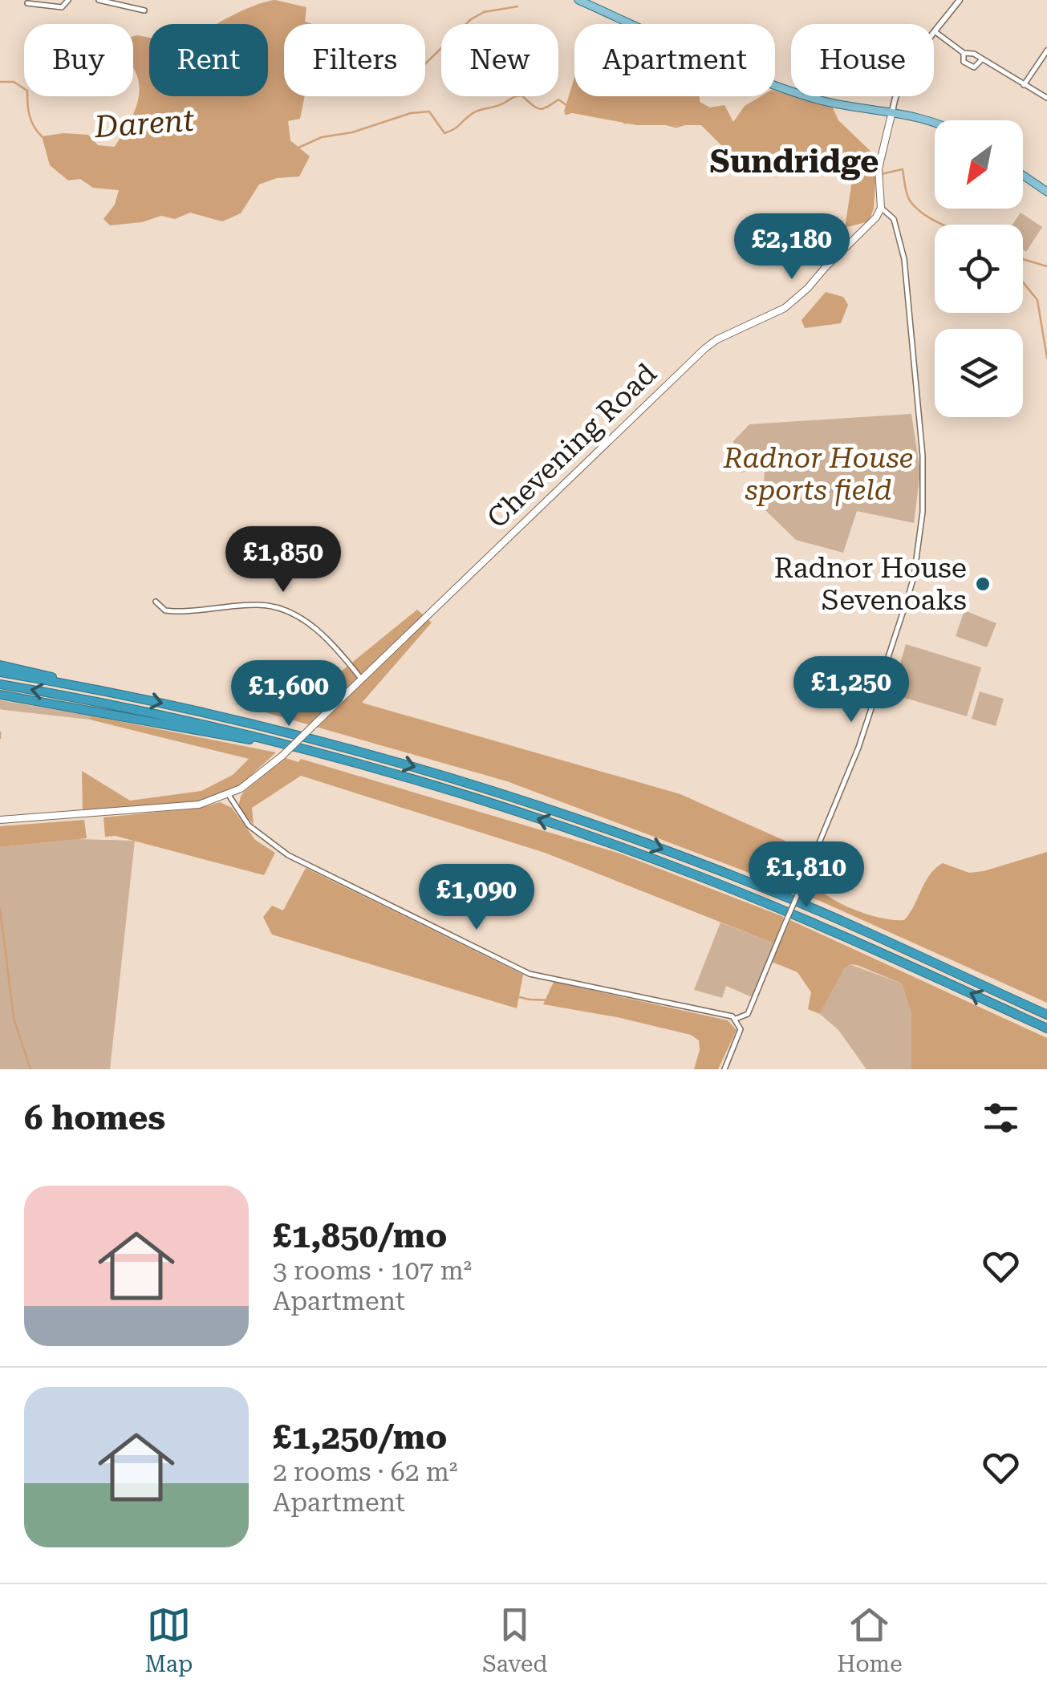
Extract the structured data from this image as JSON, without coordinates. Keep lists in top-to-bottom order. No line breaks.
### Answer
{"streets":{"main road":["Chevening Road"]},"districts":["Sundridge"],"water":["Darent"],"parks":["Radnor House sports field"],"places":["Radnor House Sevenoaks"],"north":"bottom left","page":{"chip":["Buy","Rent","Filters","New","Apartment","House"],"price":["£2,180","£1,850","£1,250","£1,600","£1,810","£1,090"],"heading":"6 homes","list":[{"name":"£1,850/mo","note":"3 rooms · 107 m² · Apartment"},{"name":"£1,250/mo","note":"2 rooms · 62 m² · Apartment"}],"tabs":["Map","Saved","Home"]}}
